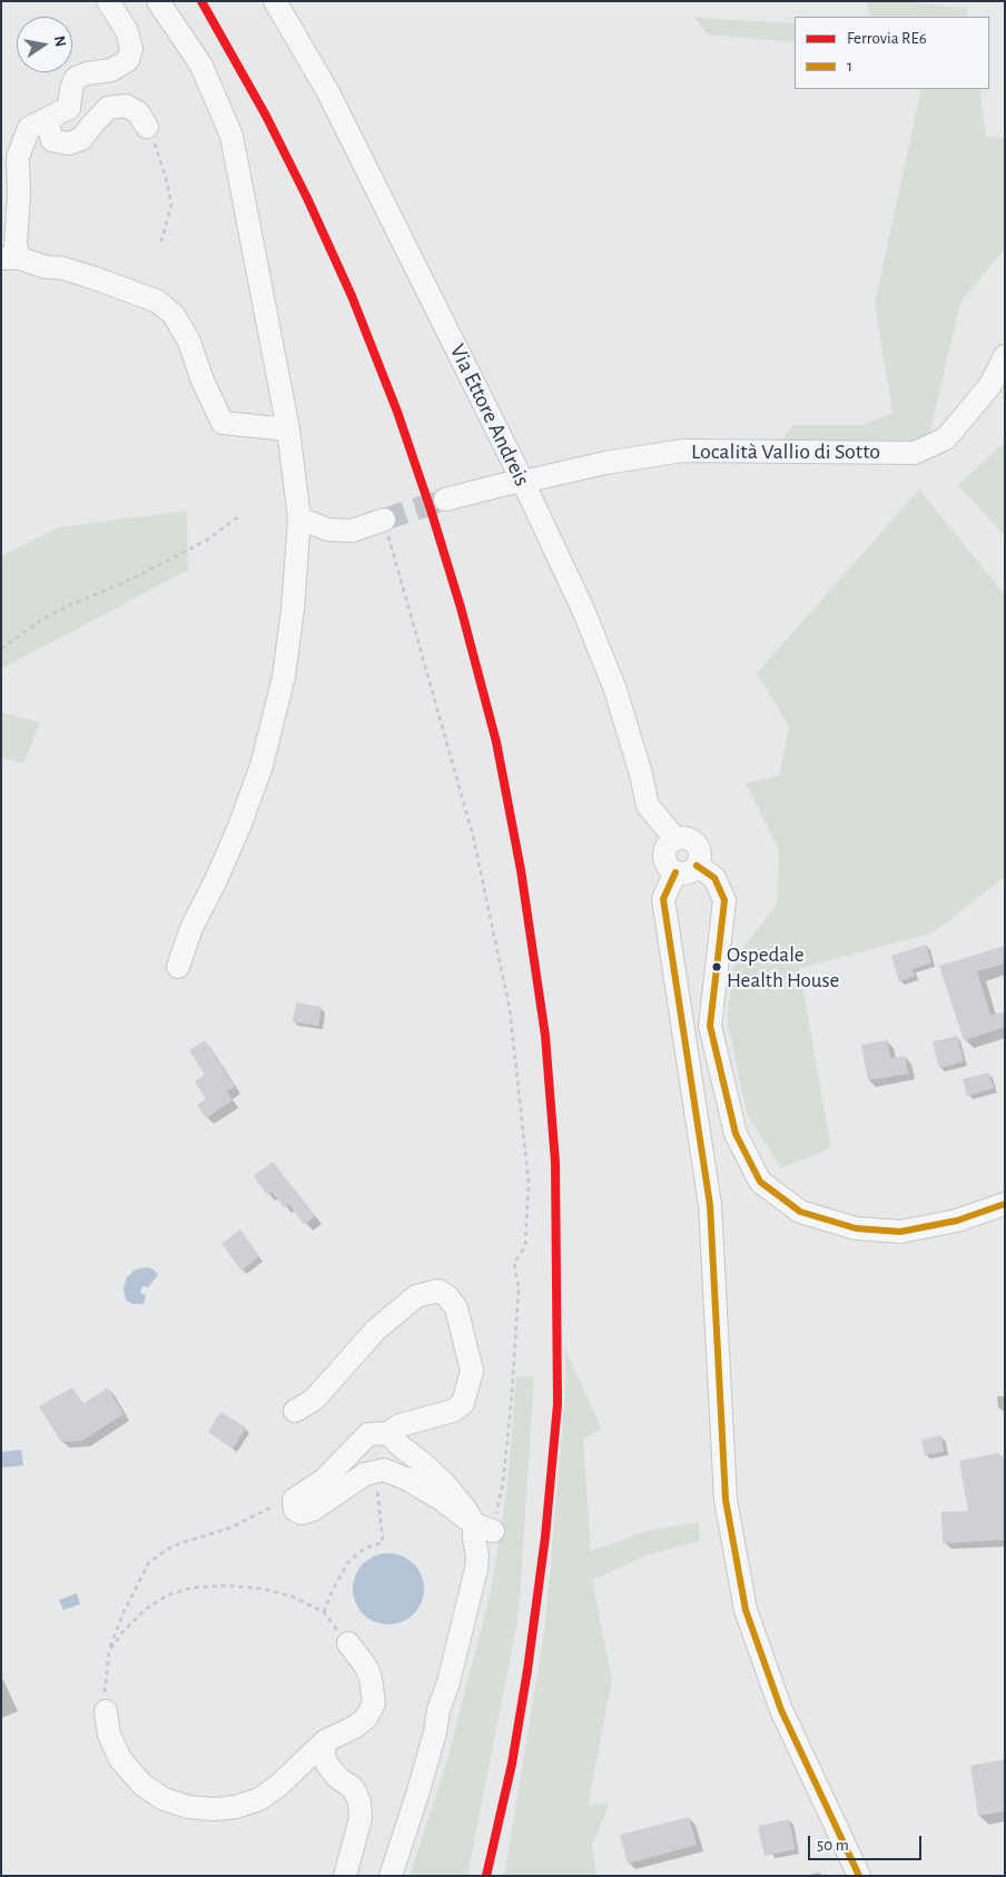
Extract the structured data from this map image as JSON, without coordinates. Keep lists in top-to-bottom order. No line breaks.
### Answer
{"streets":{"street":["Via Ettore Andreis","Località Vallio di Sotto"]},"crossings":[["Via Ettore Andreis","Località Vallio di Sotto"]],"places":["Ospedale Health House"],"lines":["rail line RE6","transit line 1"],"legend":["Ferrovia RE6","1"],"scale_bar":"50 m","north":"right"}
